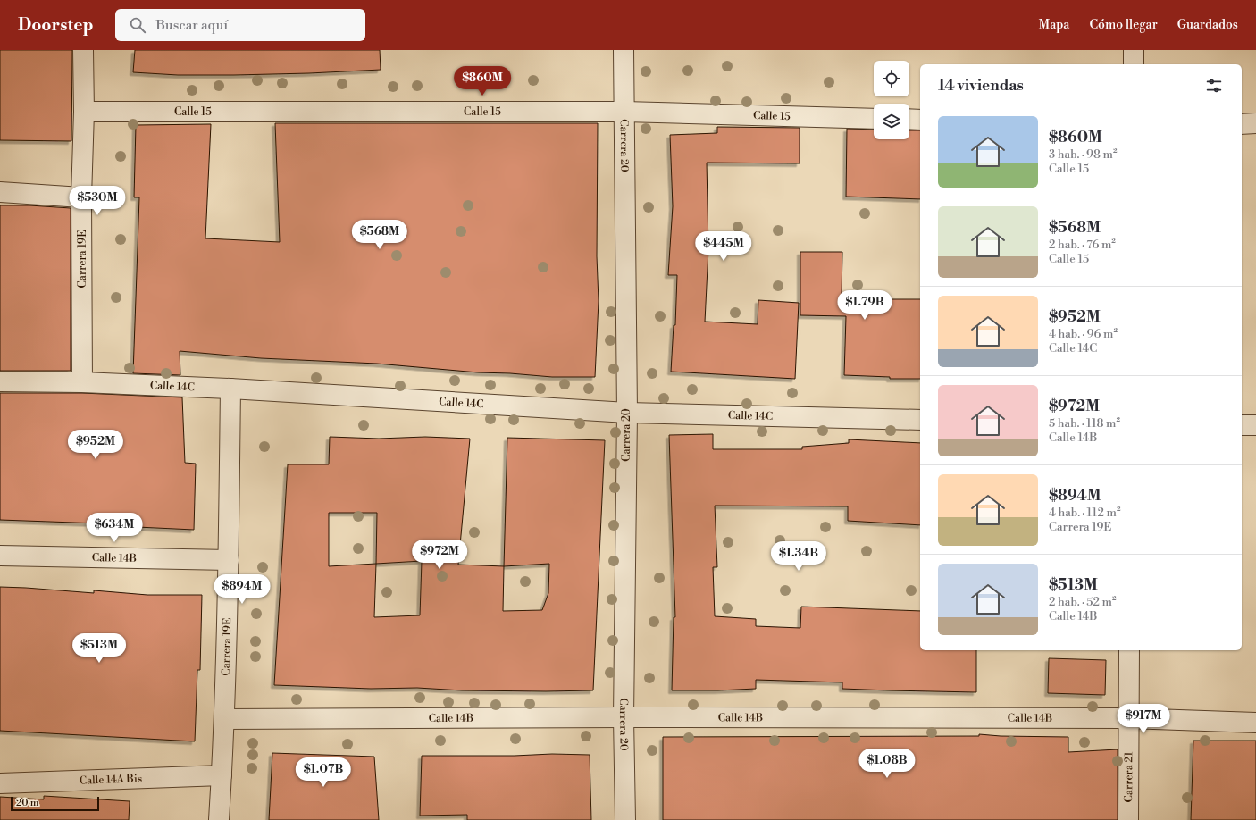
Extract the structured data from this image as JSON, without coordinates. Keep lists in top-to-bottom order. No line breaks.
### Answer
{"streets":{"street":["Calle 15","Carrera 20","Carrera 19E","Calle 14C","Calle 14B","Carrera 21","Calle 14A Bis"]},"crossings":[["Calle 15","Carrera 20"],["Calle 15","Carrera 19E"],["Carrera 20","Calle 14C"],["Carrera 20","Calle 14B"],["Carrera 19E","Calle 14C"],["Carrera 19E","Calle 14B"],["Carrera 19E","Calle 14A Bis"],["Calle 14B","Carrera 21"]],"scale_bar":"20 m","page":{"header":"Doorstep","search":"Buscar aquí","nav":["Mapa","Cómo llegar","Guardados"],"heading":"14 viviendas","price":["$860M","$530M","$568M","$445M","$1.79B","$952M","$634M","$972M","$1.34B","$894M","$513M","$917M","$1.08B","$1.07B"],"list":[{"name":"$860M","note":"3 hab. · 98 m² · Calle 15"},{"name":"$568M","note":"2 hab. · 76 m² · Calle 15"},{"name":"$952M","note":"4 hab. · 96 m² · Calle 14C"},{"name":"$972M","note":"5 hab. · 118 m² · Calle 14B"},{"name":"$894M","note":"4 hab. · 112 m² · Carrera 19E"},{"name":"$513M","note":"2 hab. · 52 m² · Calle 14B"}],"scale":"20 m"}}
